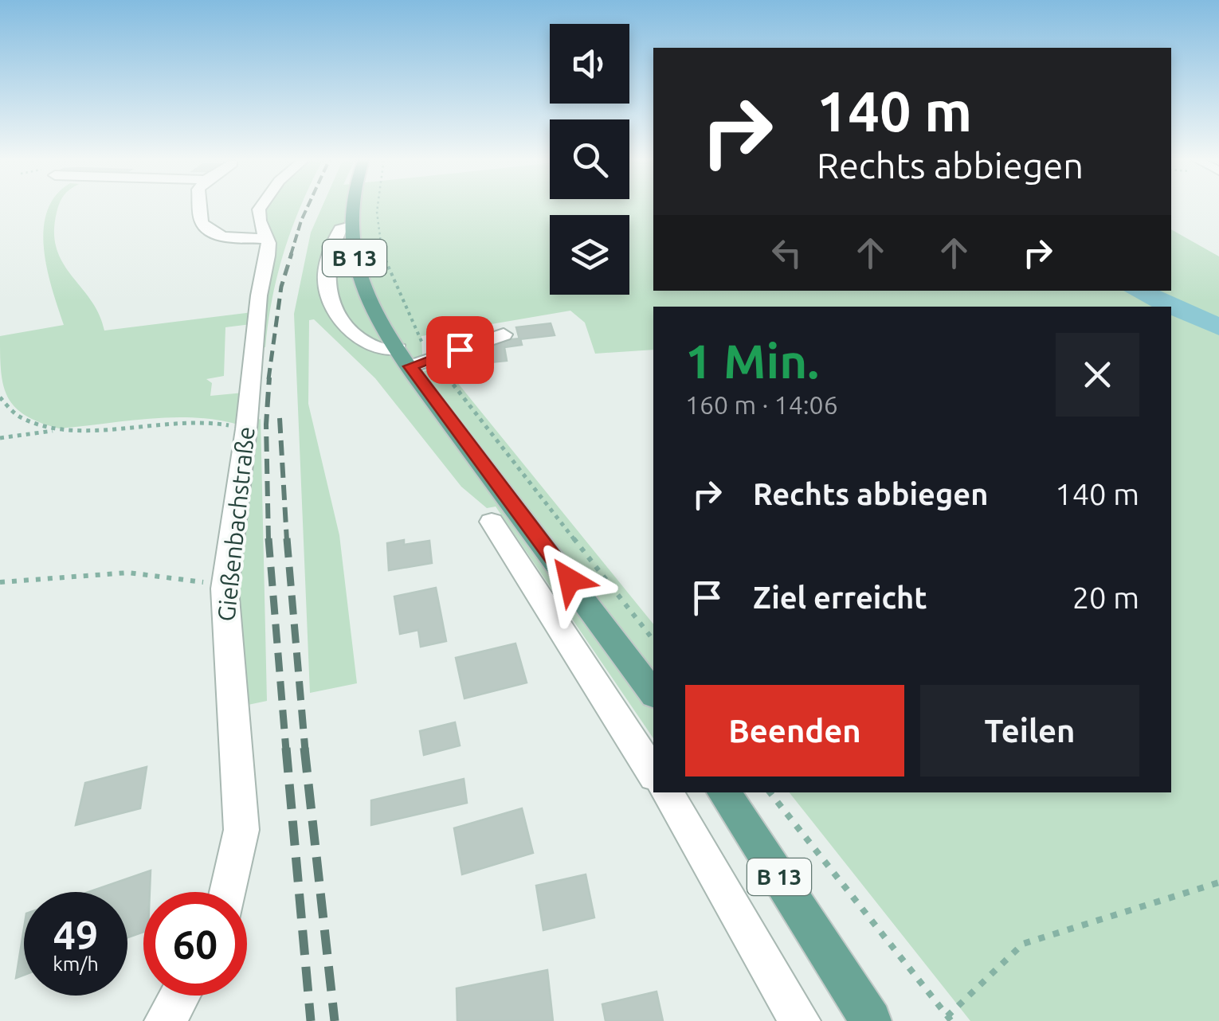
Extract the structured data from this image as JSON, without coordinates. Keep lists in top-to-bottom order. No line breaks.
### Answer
{"streets":{"main road":["B 13"],"street":["Gießenbachstraße"]},"page":{"turn":["140 m","Rechts abbiegen"],"heading":["1 Min.","160 m · 14:06"],"list":[{"name":"Rechts abbiegen","value":"140 m"},{"name":"Ziel erreicht","value":"20 m"}],"buttons":["Beenden","Teilen"],"speed":"49 km/h","limit":"60"}}
